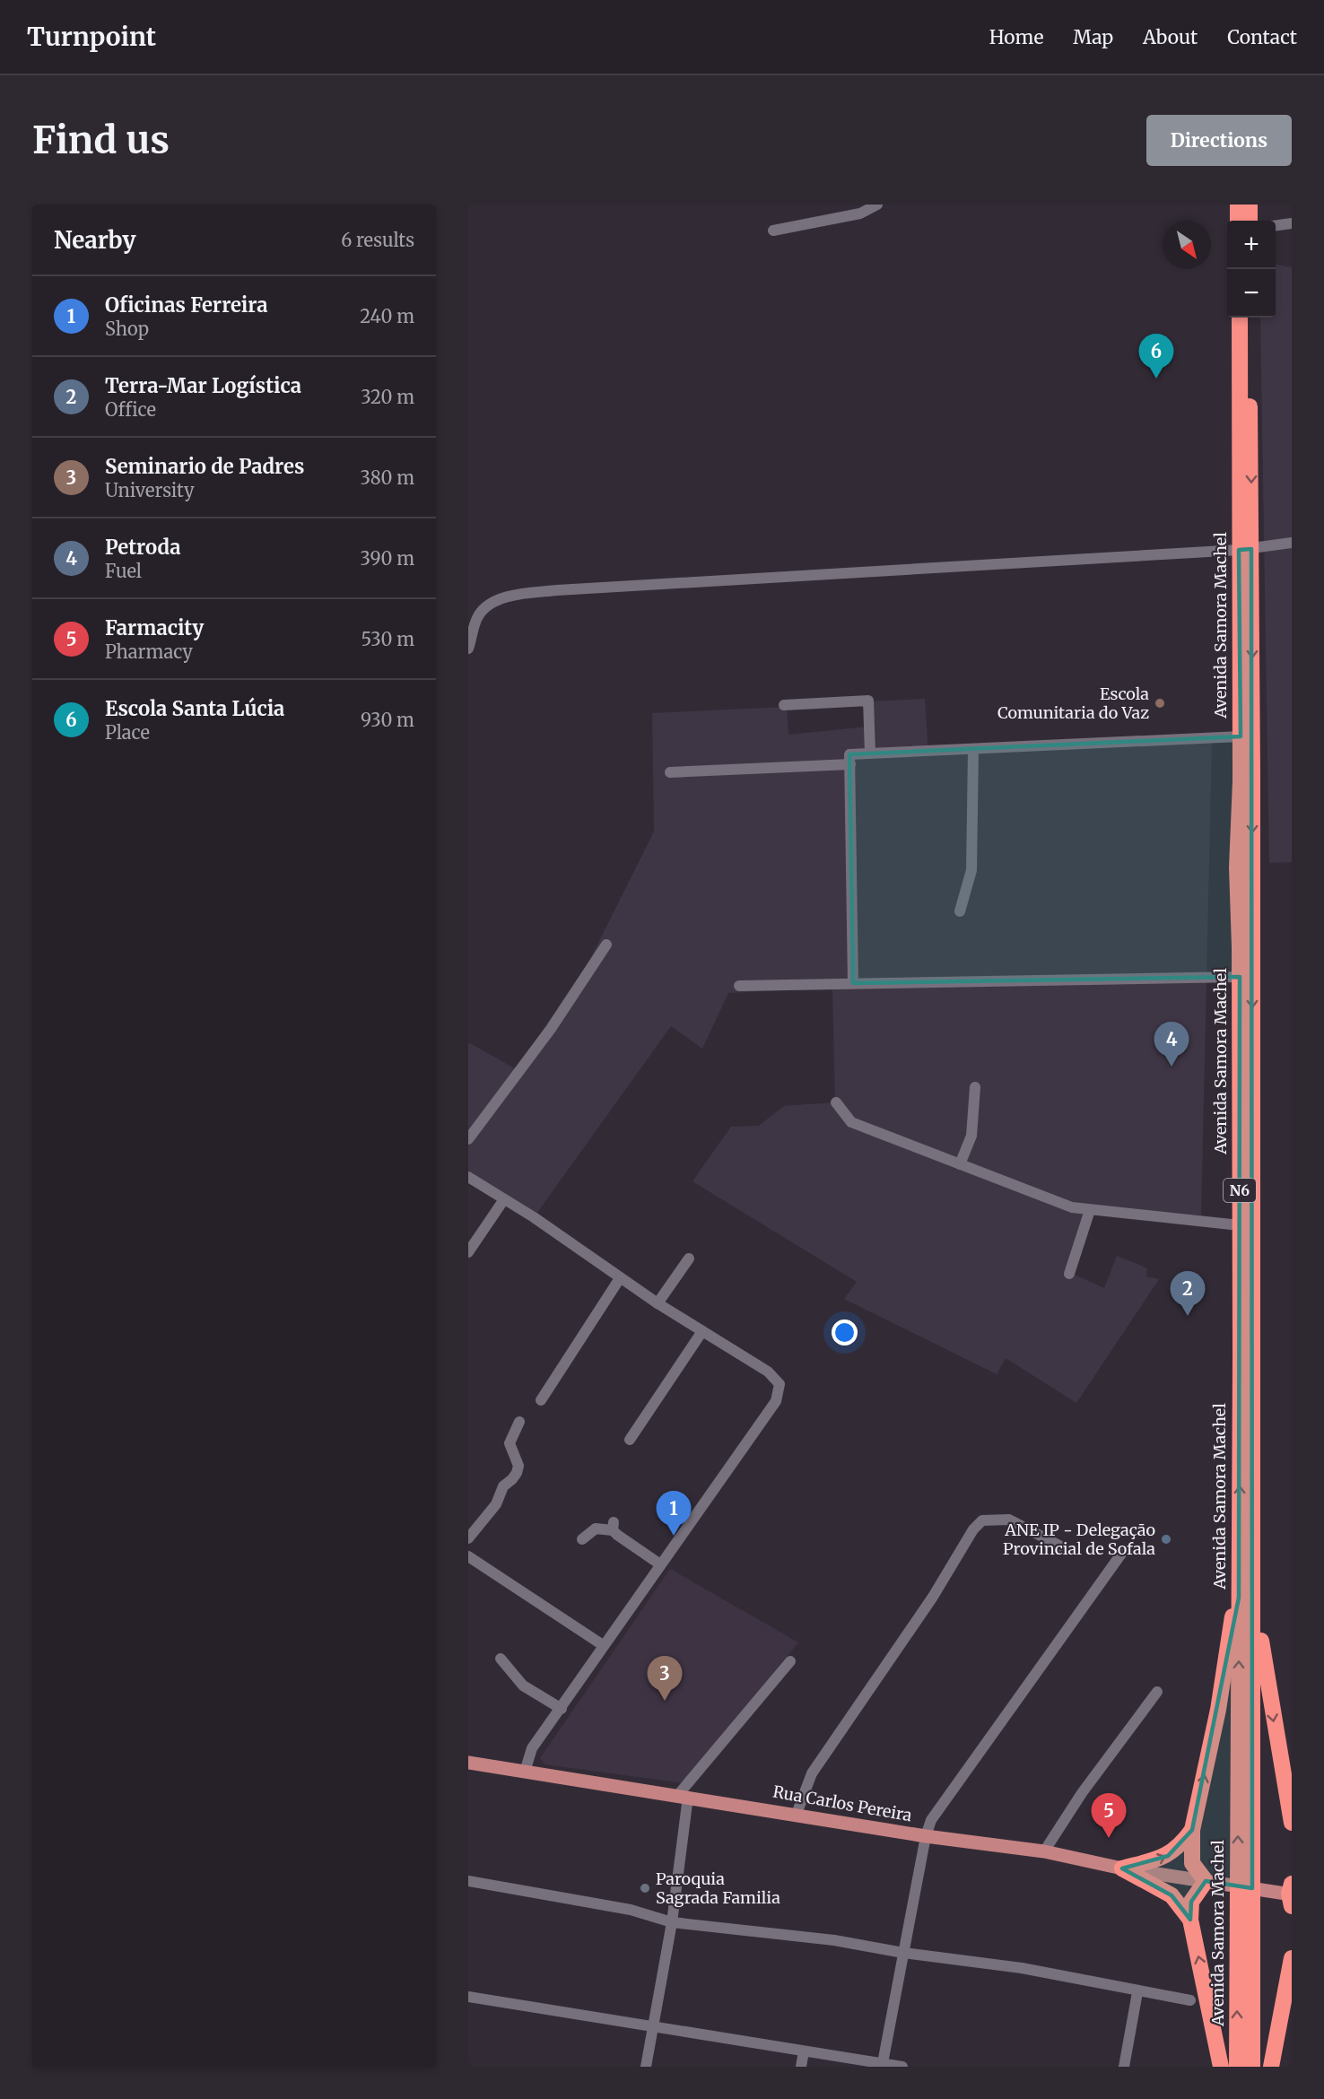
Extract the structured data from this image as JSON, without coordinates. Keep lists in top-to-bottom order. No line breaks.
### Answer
{"streets":{"highway":["Avenida Samora Machel","N6"],"main road":["Rua Carlos Pereira"]},"places":["Escola Comunitaria do Vaz","ANE IP - Delegação Provincial de Sofala","Paroquia Sagrada Familia"],"north":"bottom right","page":{"header":"Turnpoint","nav":["Home","Map","About","Contact"],"buttons":"Directions","title":"Find us","heading":["Nearby","6 results"],"map_buttons":["+","−"],"list":[{"mark":"1","name":"Oficinas Ferreira","note":"Shop","value":"240 m"},{"mark":"2","name":"Terra-Mar Logística","note":"Office","value":"320 m"},{"mark":"3","name":"Seminario de Padres","note":"University","value":"380 m"},{"mark":"4","name":"Petroda","note":"Fuel","value":"390 m"},{"mark":"5","name":"Farmacity","note":"Pharmacy","value":"530 m"},{"mark":"6","name":"Escola Santa Lúcia","note":"Place","value":"930 m"}],"pins":["6","4","2","1","3","5"]}}
